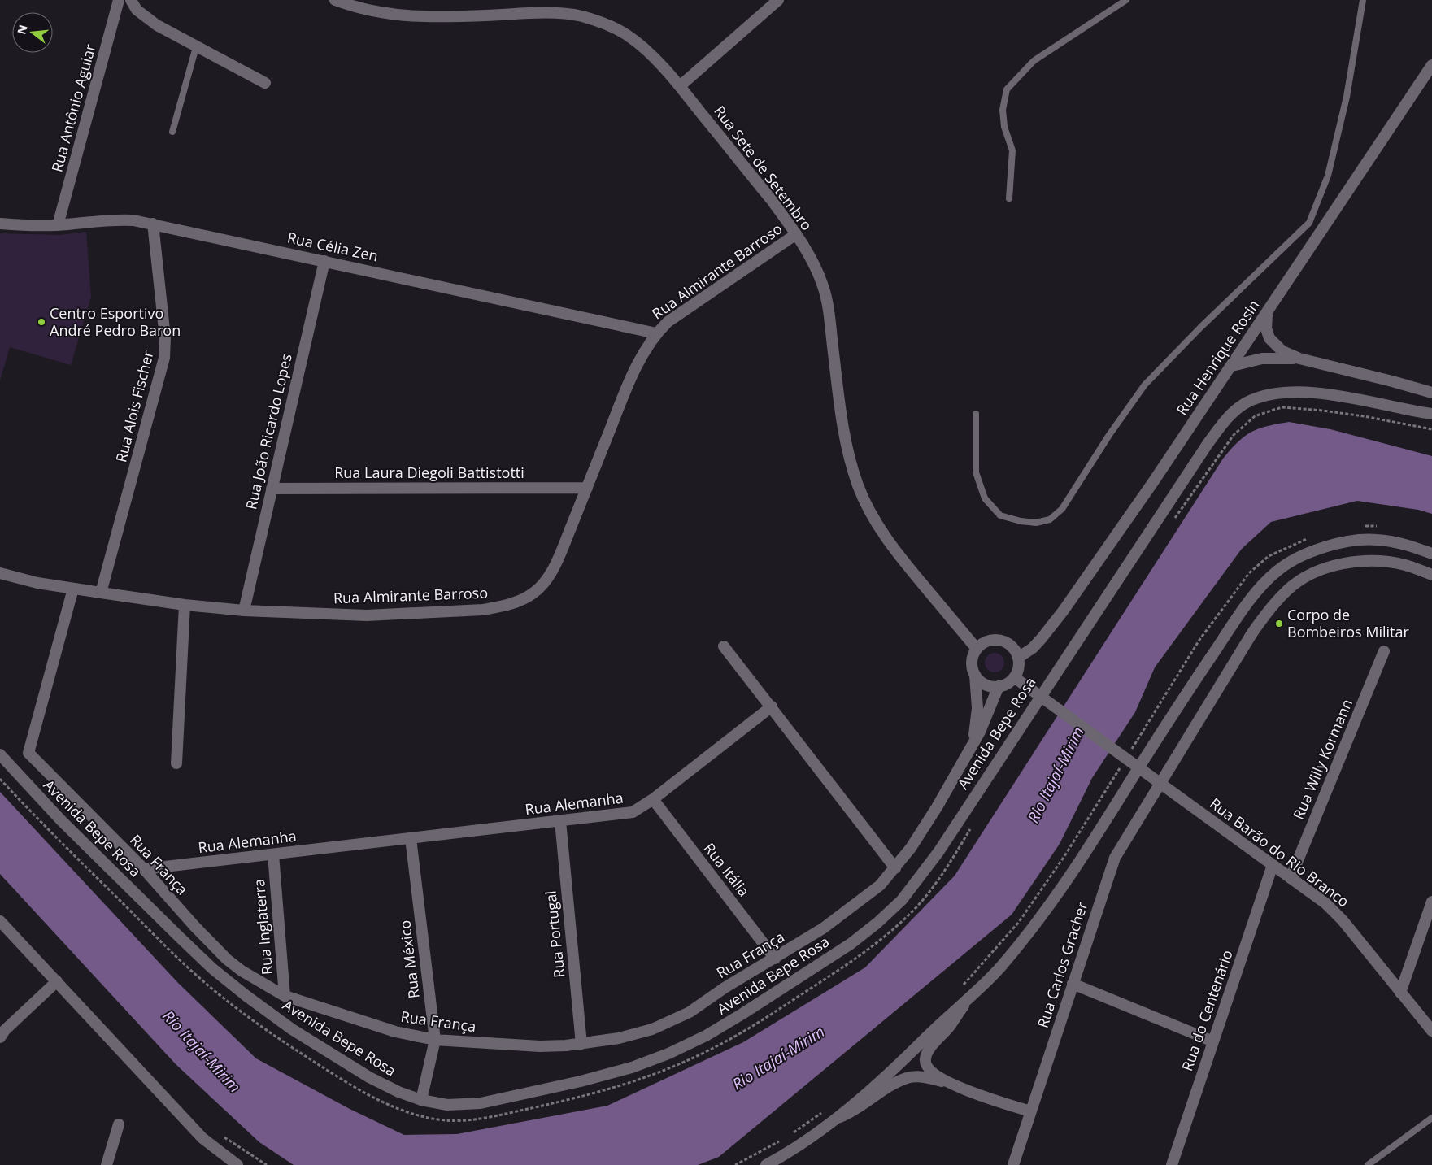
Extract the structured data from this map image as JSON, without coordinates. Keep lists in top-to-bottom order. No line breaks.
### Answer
{"streets":{"street":["Rua Antônio Aguiar","Rua Sete de Setembro","Rua Célia Zen","Rua Almirante Barroso","Rua Henrique Rosin","Rua Alois Fischer","Rua João Ricardo Lopes","Rua Laura Diegoli Battistotti","Avenida Bepe Rosa","Rua Willy Kormann","Rua Alemanha","Rua Barão do Rio Branco","Rua França","Rua Itália","Rua Inglaterra","Rua Portugal","Rua México","Rua Carlos Gracher","Rua do Centenário"]},"crossings":[["Rua Antônio Aguiar","Rua Célia Zen"],["Rua Sete de Setembro","Rua Almirante Barroso"],["Rua Sete de Setembro","Rua Henrique Rosin"],["Rua Sete de Setembro","Rua Barão do Rio Branco"],["Rua Sete de Setembro","Rua França"],["Rua Célia Zen","Rua Almirante Barroso"],["Rua Célia Zen","Rua Alois Fischer"],["Rua Célia Zen","Rua João Ricardo Lopes"],["Rua Almirante Barroso","Rua Alois Fischer"],["Rua Almirante Barroso","Rua João Ricardo Lopes"],["Rua Almirante Barroso","Rua Laura Diegoli Battistotti"],["Rua Almirante Barroso","Rua França"],["Rua Henrique Rosin","Rua Barão do Rio Branco"],["Rua Henrique Rosin","Rua França"],["Rua João Ricardo Lopes","Rua Laura Diegoli Battistotti"],["Avenida Bepe Rosa","Rua México"],["Rua Willy Kormann","Rua Barão do Rio Branco"],["Rua Alemanha","Rua França"],["Rua Alemanha","Rua Itália"],["Rua Alemanha","Rua Inglaterra"],["Rua Alemanha","Rua Portugal"],["Rua Alemanha","Rua México"],["Rua Barão do Rio Branco","Rua França"],["Rua Barão do Rio Branco","Rua Carlos Gracher"],["Rua Barão do Rio Branco","Rua do Centenário"],["Rua França","Rua Itália"],["Rua França","Rua Inglaterra"],["Rua França","Rua Portugal"],["Rua França","Rua México"]],"water":["Rio Itajaí-Mirim"],"places":["Centro Esportivo André Pedro Baron","Corpo de Bombeiros Militar"],"north":"left"}
